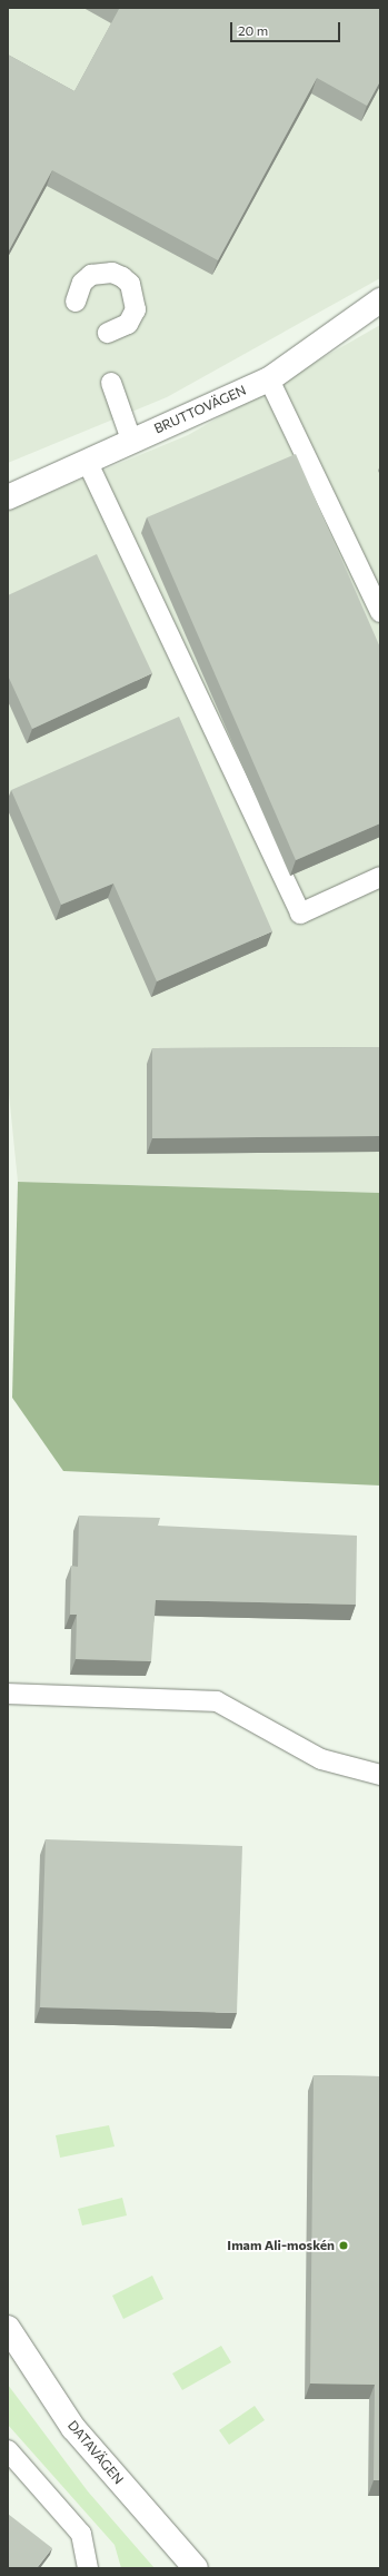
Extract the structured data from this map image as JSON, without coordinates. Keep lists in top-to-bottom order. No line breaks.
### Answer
{"streets":{"street":["BRUTTOVÄGEN","DATAVÄGEN"]},"places":["Imam Ali-moskén"],"scale_bar":"20 m"}
